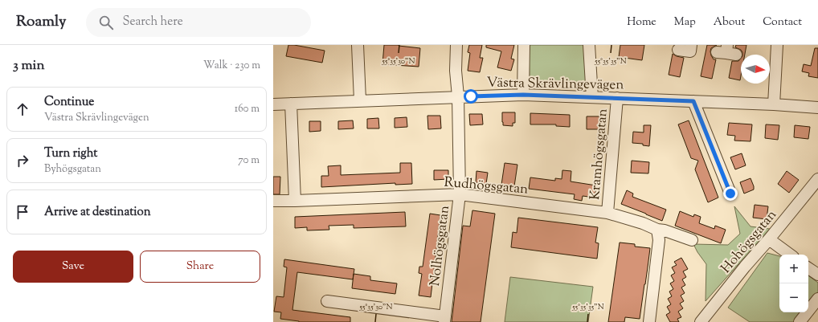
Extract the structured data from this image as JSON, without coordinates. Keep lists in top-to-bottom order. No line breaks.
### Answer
{"streets":{"street":["Västra Skrävlingevägen","Kramhögsgatan","Rudhögsgatan","Hohögsgatan","Nolhögsgatan"]},"crossings":[["Västra Skrävlingevägen","Kramhögsgatan"],["Västra Skrävlingevägen","Nolhögsgatan"],["Kramhögsgatan","Rudhögsgatan"],["Rudhögsgatan","Nolhögsgatan"]],"north":"right","page":{"header":"Roamly","search":"Search here","nav":["Home","Map","About","Contact"],"heading":["3 min","Walk · 230 m"],"list":[["Continue","Västra Skrävlingevägen","160 m"],["Turn right","Byhögsgatan","70 m"],"Arrive at destination"],"buttons":["Save","Share"],"map_buttons":["+","−"]},"coordinates":["55°35'30\"N","55°35'35\"N"]}
